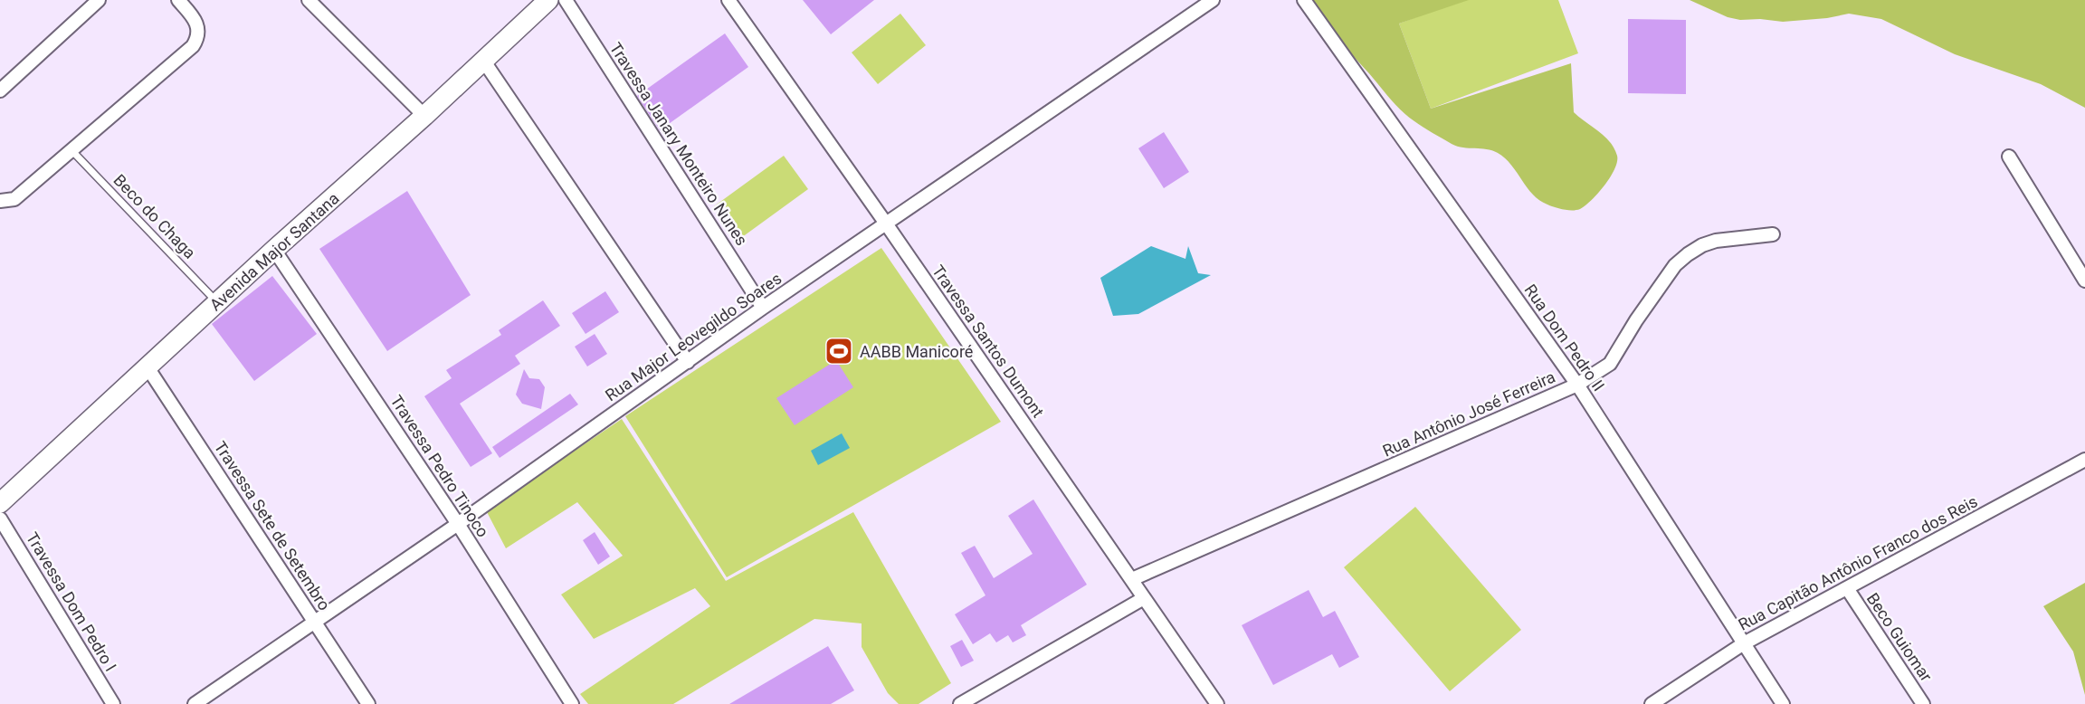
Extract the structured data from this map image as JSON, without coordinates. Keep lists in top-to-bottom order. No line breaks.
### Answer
{"streets":{"street":["Travessa Janary Monteiro Nunes","Avenida Major Santana","Rua Major Leovegildo Soares","Rua Dom Pedro II","Travessa Santos Dumont","Rua Antônio José Ferreira","Travessa Pedro Tinoco","Travessa Sete de Setembro","Rua Capitão Antônio Franco dos Reis","Travessa Dom Pedro I","Beco Guiomar"],"lane":["Beco do Chaga"]},"crossings":[["Travessa Janary Monteiro Nunes","Rua Major Leovegildo Soares"],["Beco do Chaga","Avenida Major Santana"],["Avenida Major Santana","Travessa Pedro Tinoco"],["Avenida Major Santana","Travessa Sete de Setembro"],["Rua Major Leovegildo Soares","Travessa Santos Dumont"],["Rua Major Leovegildo Soares","Travessa Pedro Tinoco"],["Rua Major Leovegildo Soares","Travessa Sete de Setembro"],["Rua Dom Pedro II","Rua Antônio José Ferreira"],["Rua Dom Pedro II","Rua Capitão Antônio Franco dos Reis"],["Travessa Santos Dumont","Rua Antônio José Ferreira"],["Rua Capitão Antônio Franco dos Reis","Beco Guiomar"]],"places":{"sports":["AABB Manicoré"]}}
